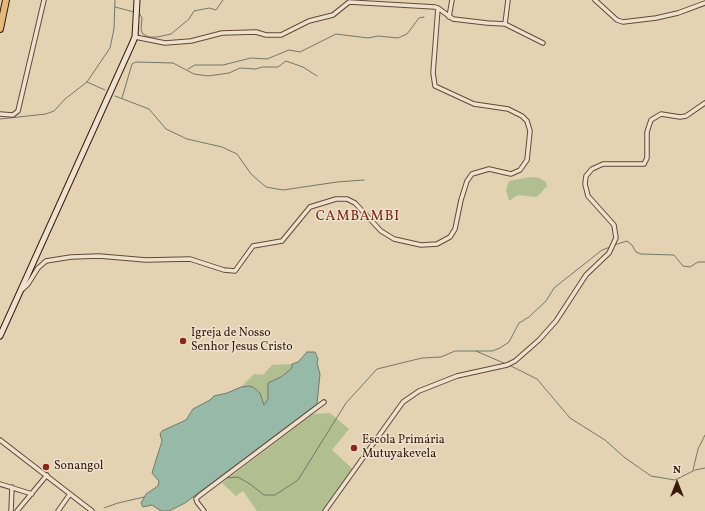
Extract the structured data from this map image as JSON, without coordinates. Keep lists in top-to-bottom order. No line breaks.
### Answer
{"districts":["CAMBAMBI"],"places":["Igreja de Nosso Senhor Jesus Cristo","Escola Primária Mutuyakevela","Sonangol"],"north":"top"}
